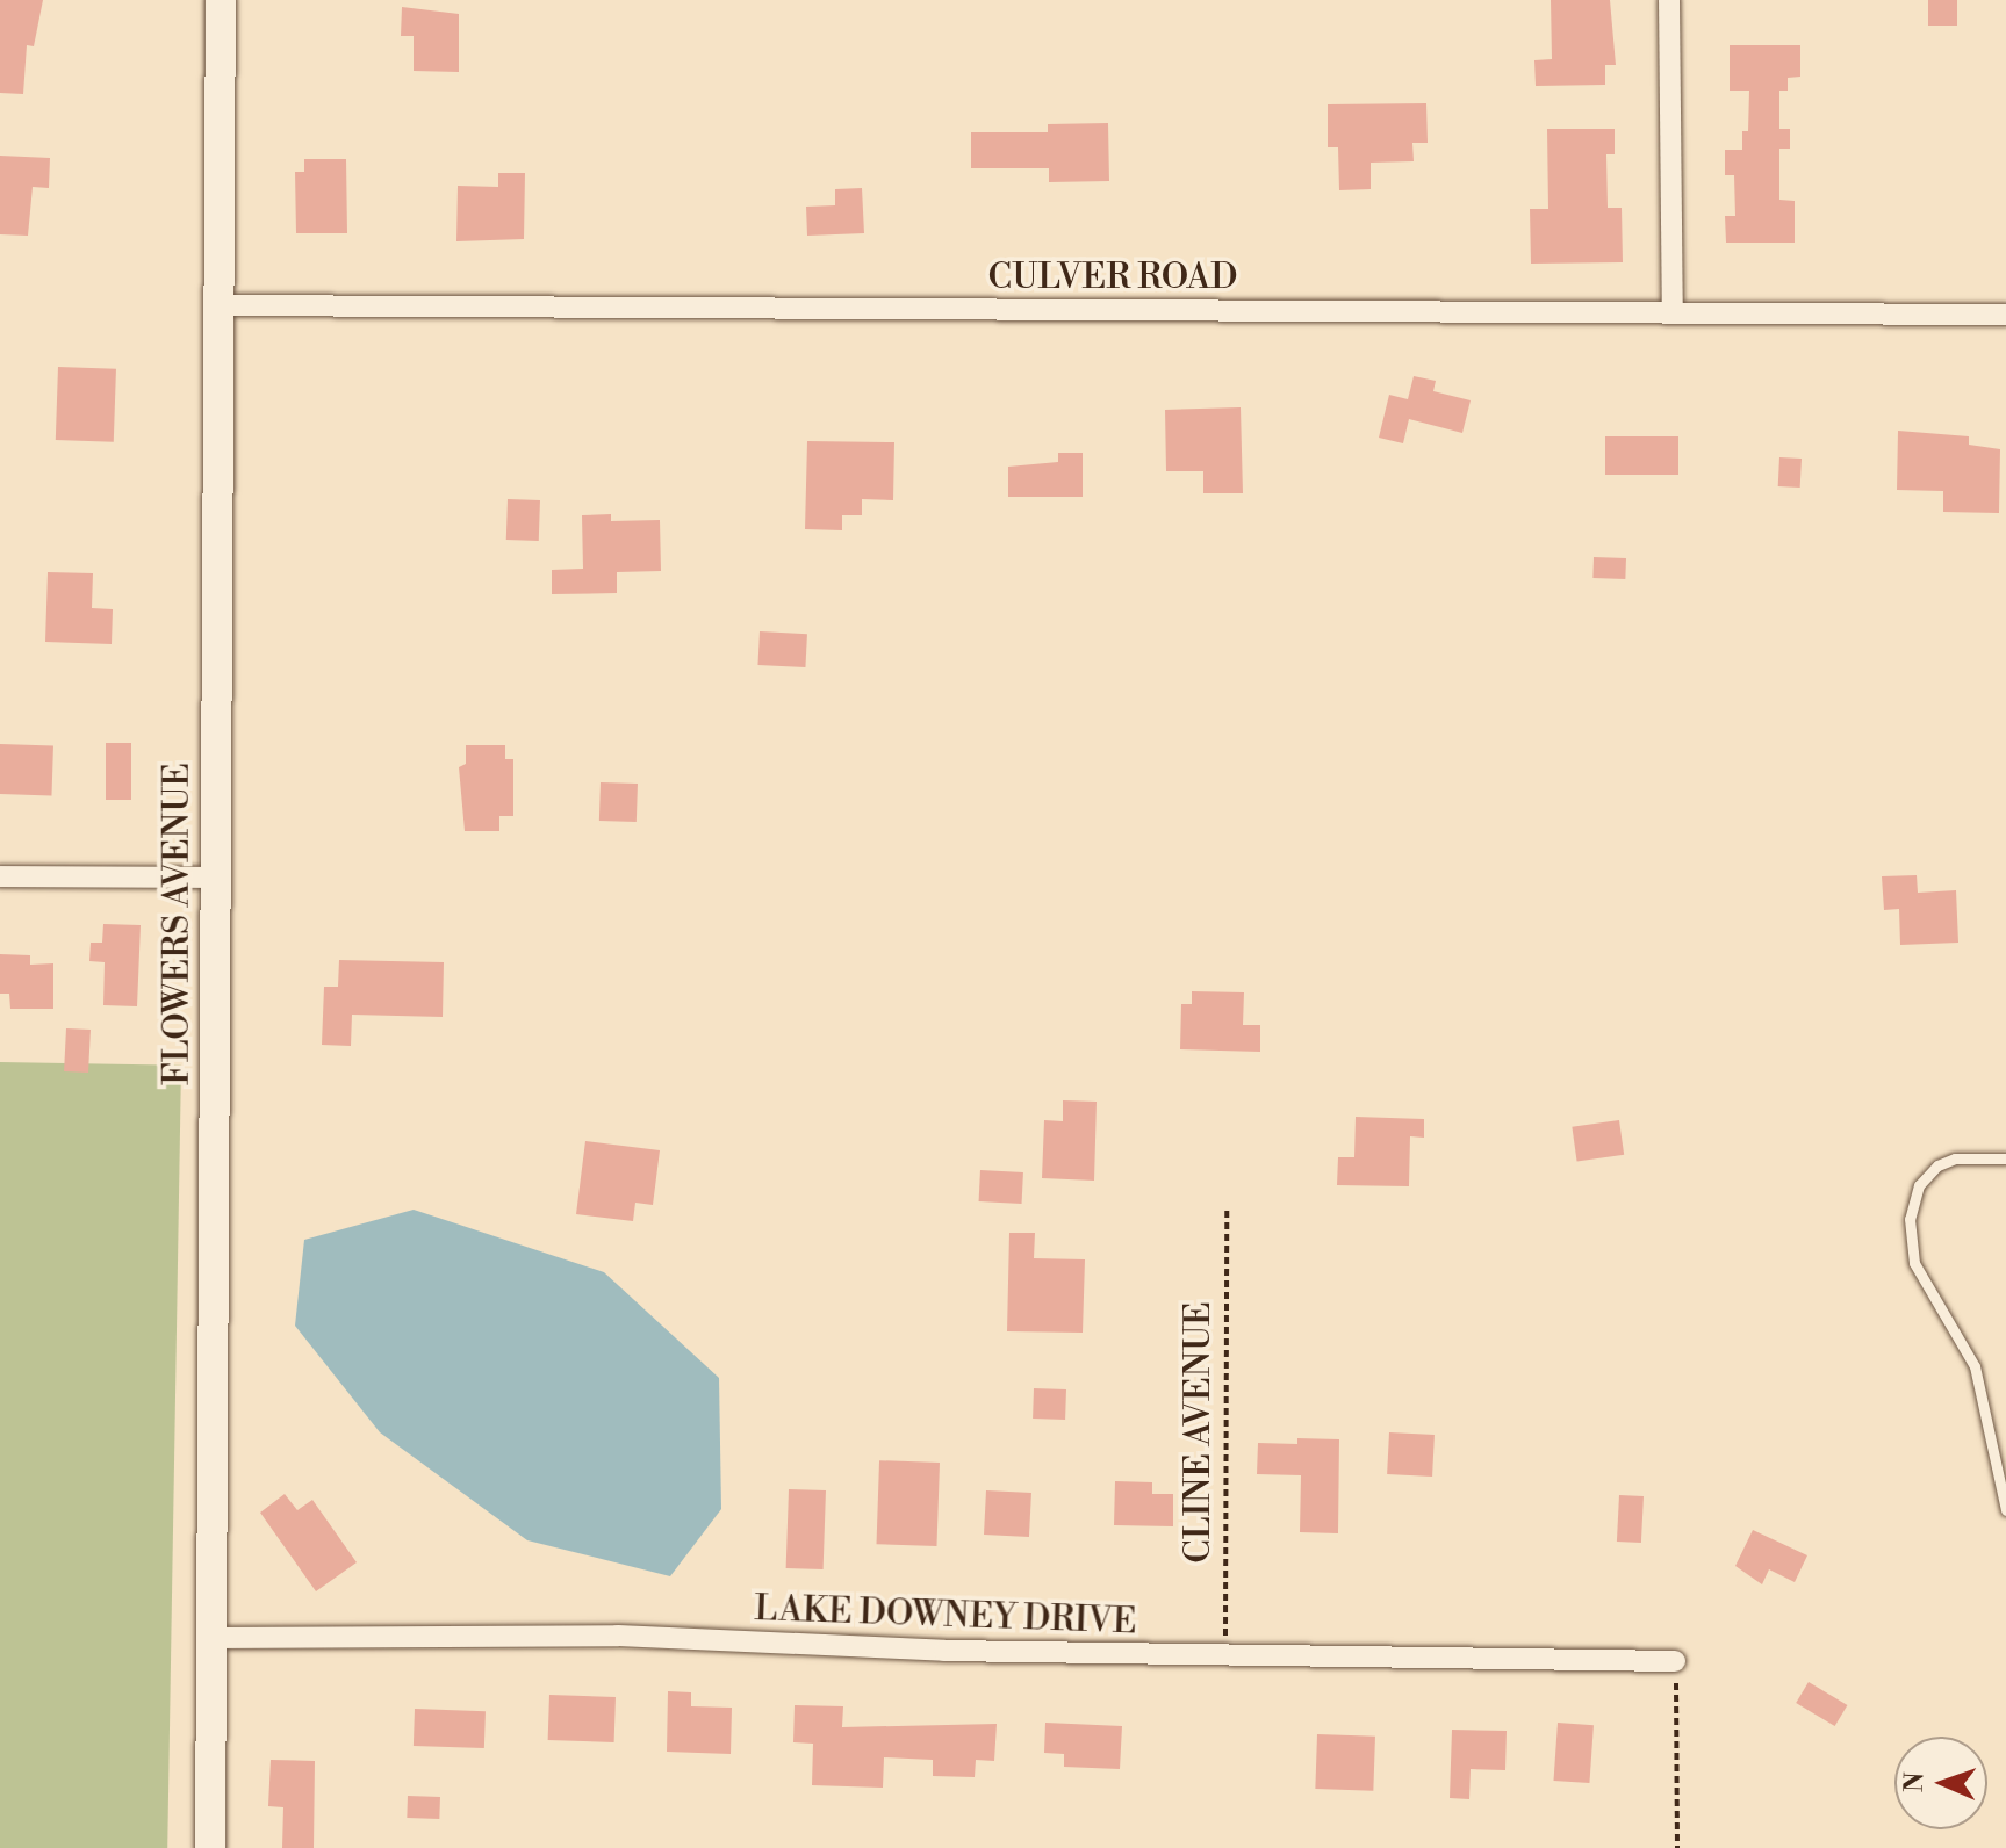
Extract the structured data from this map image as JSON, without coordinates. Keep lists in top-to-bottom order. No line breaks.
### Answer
{"streets":{"street":["CULVER ROAD","FLOWERS AVENUE","LAKE DOWNEY DRIVE"],"path":["CLINE AVENUE"]},"crossings":[["CULVER ROAD","FLOWERS AVENUE"],["FLOWERS AVENUE","LAKE DOWNEY DRIVE"],["CLINE AVENUE","LAKE DOWNEY DRIVE"]],"north":"left"}
